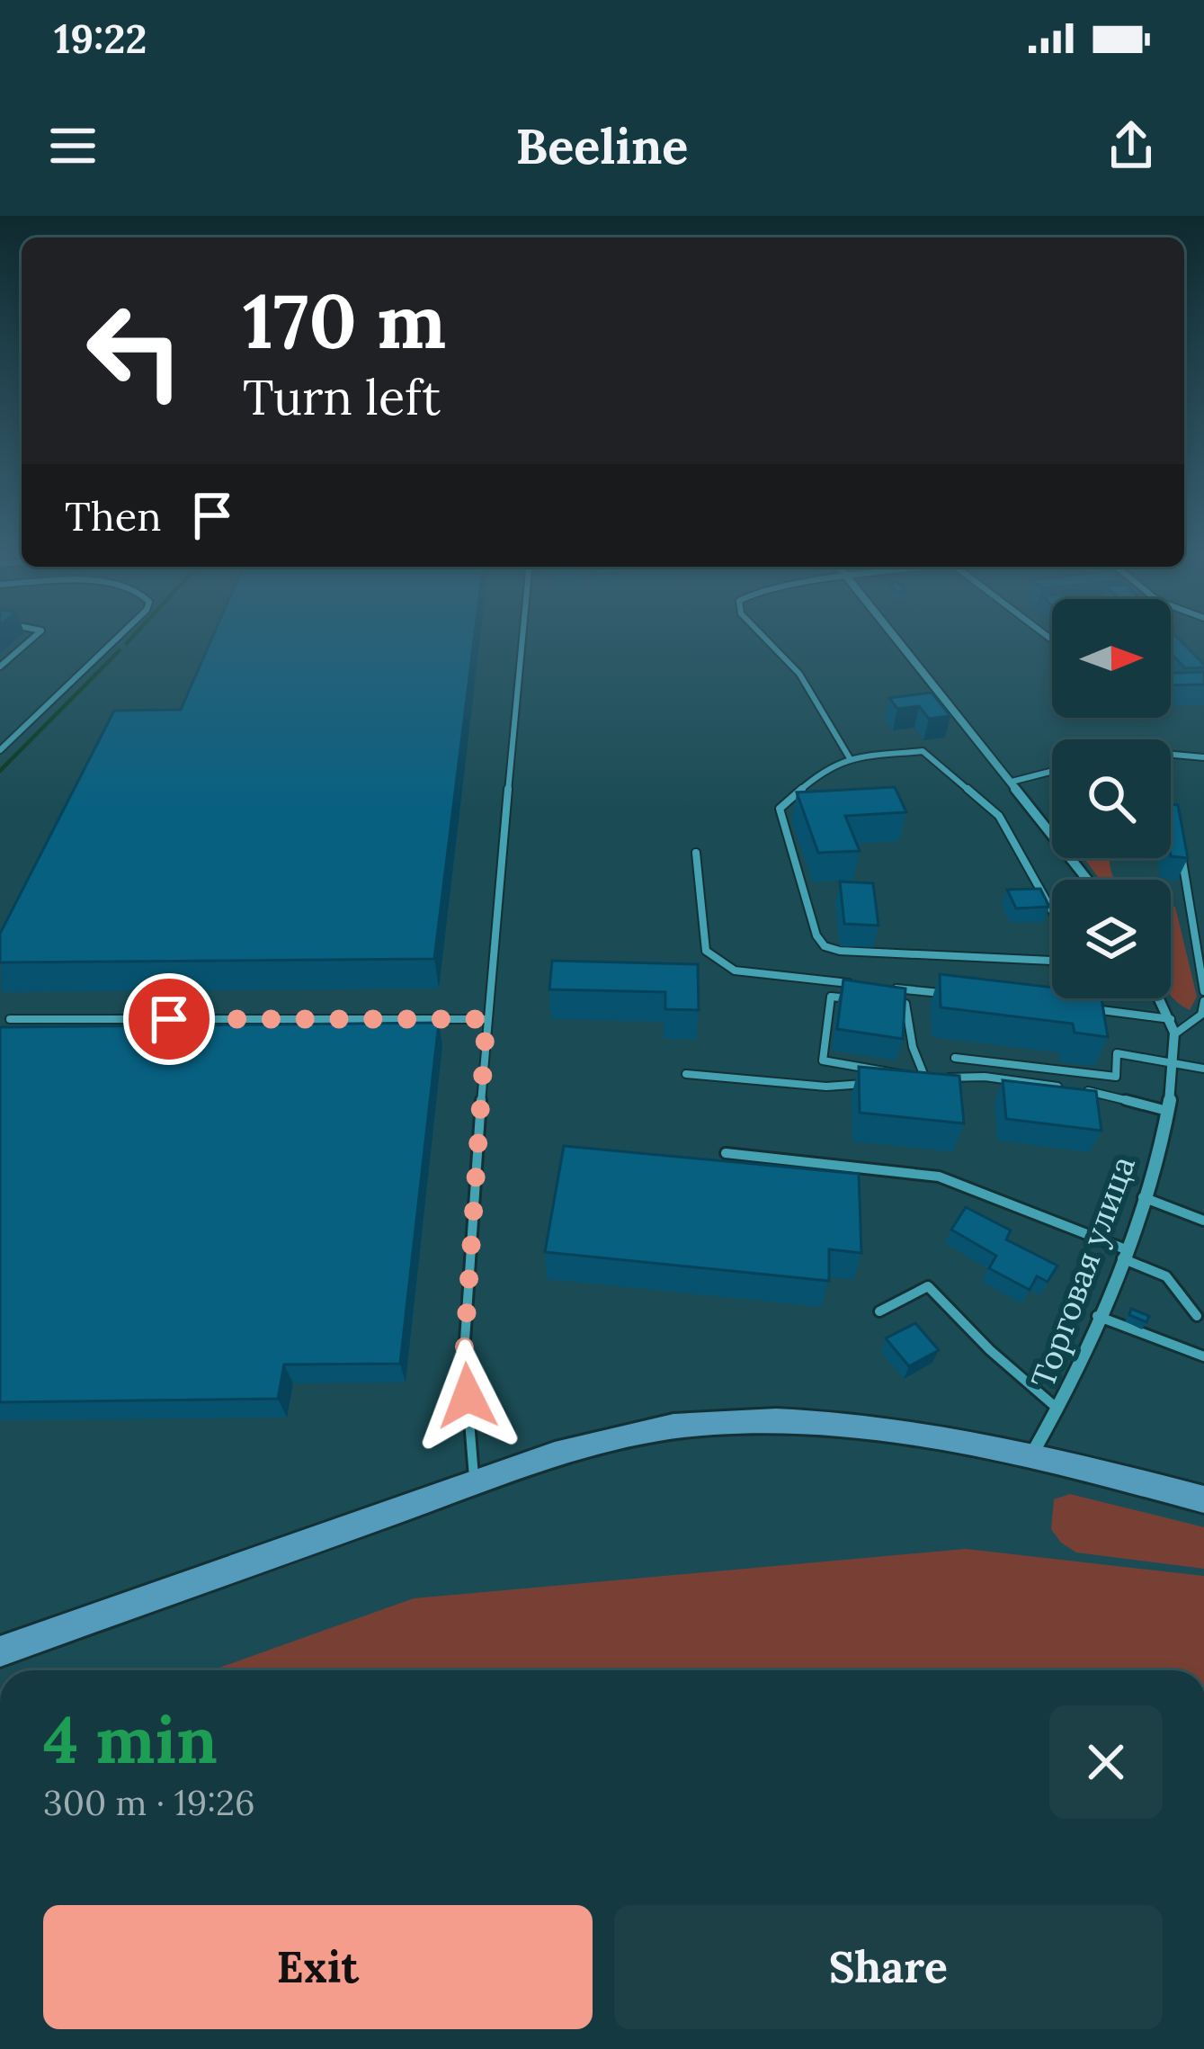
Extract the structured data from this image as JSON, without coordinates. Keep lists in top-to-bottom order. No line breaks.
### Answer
{"streets":{"street":["Торговая улица"]},"north":"right","page":{"status":"19:22","header":"Beeline","turn":["170 m","Turn left"],"then":"Then","heading":["4 min","300 m · 19:26"],"buttons":["Exit","Share"]}}
